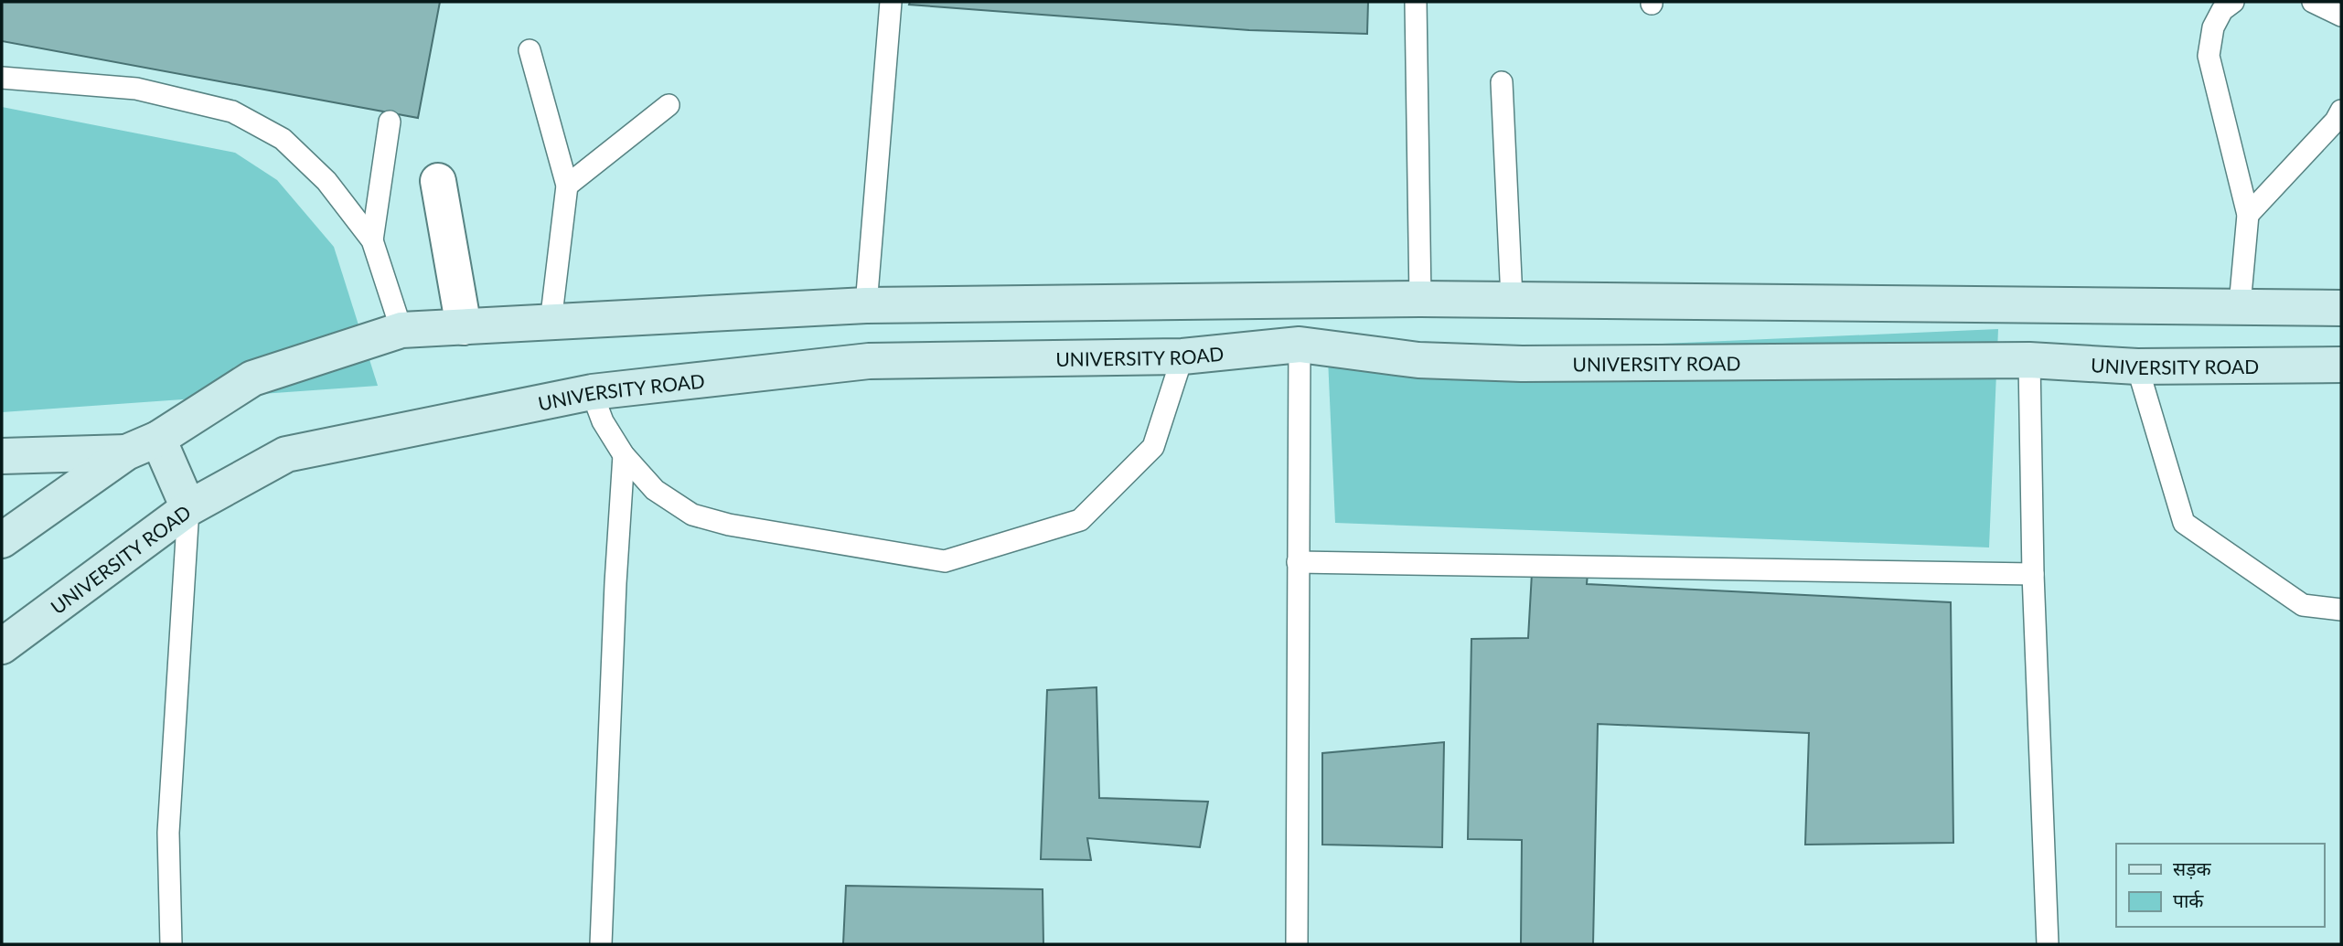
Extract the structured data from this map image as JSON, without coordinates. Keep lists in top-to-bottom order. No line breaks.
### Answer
{"streets":{"main road":["UNIVERSITY ROAD"]},"legend":["सड़क","पार्क"]}
